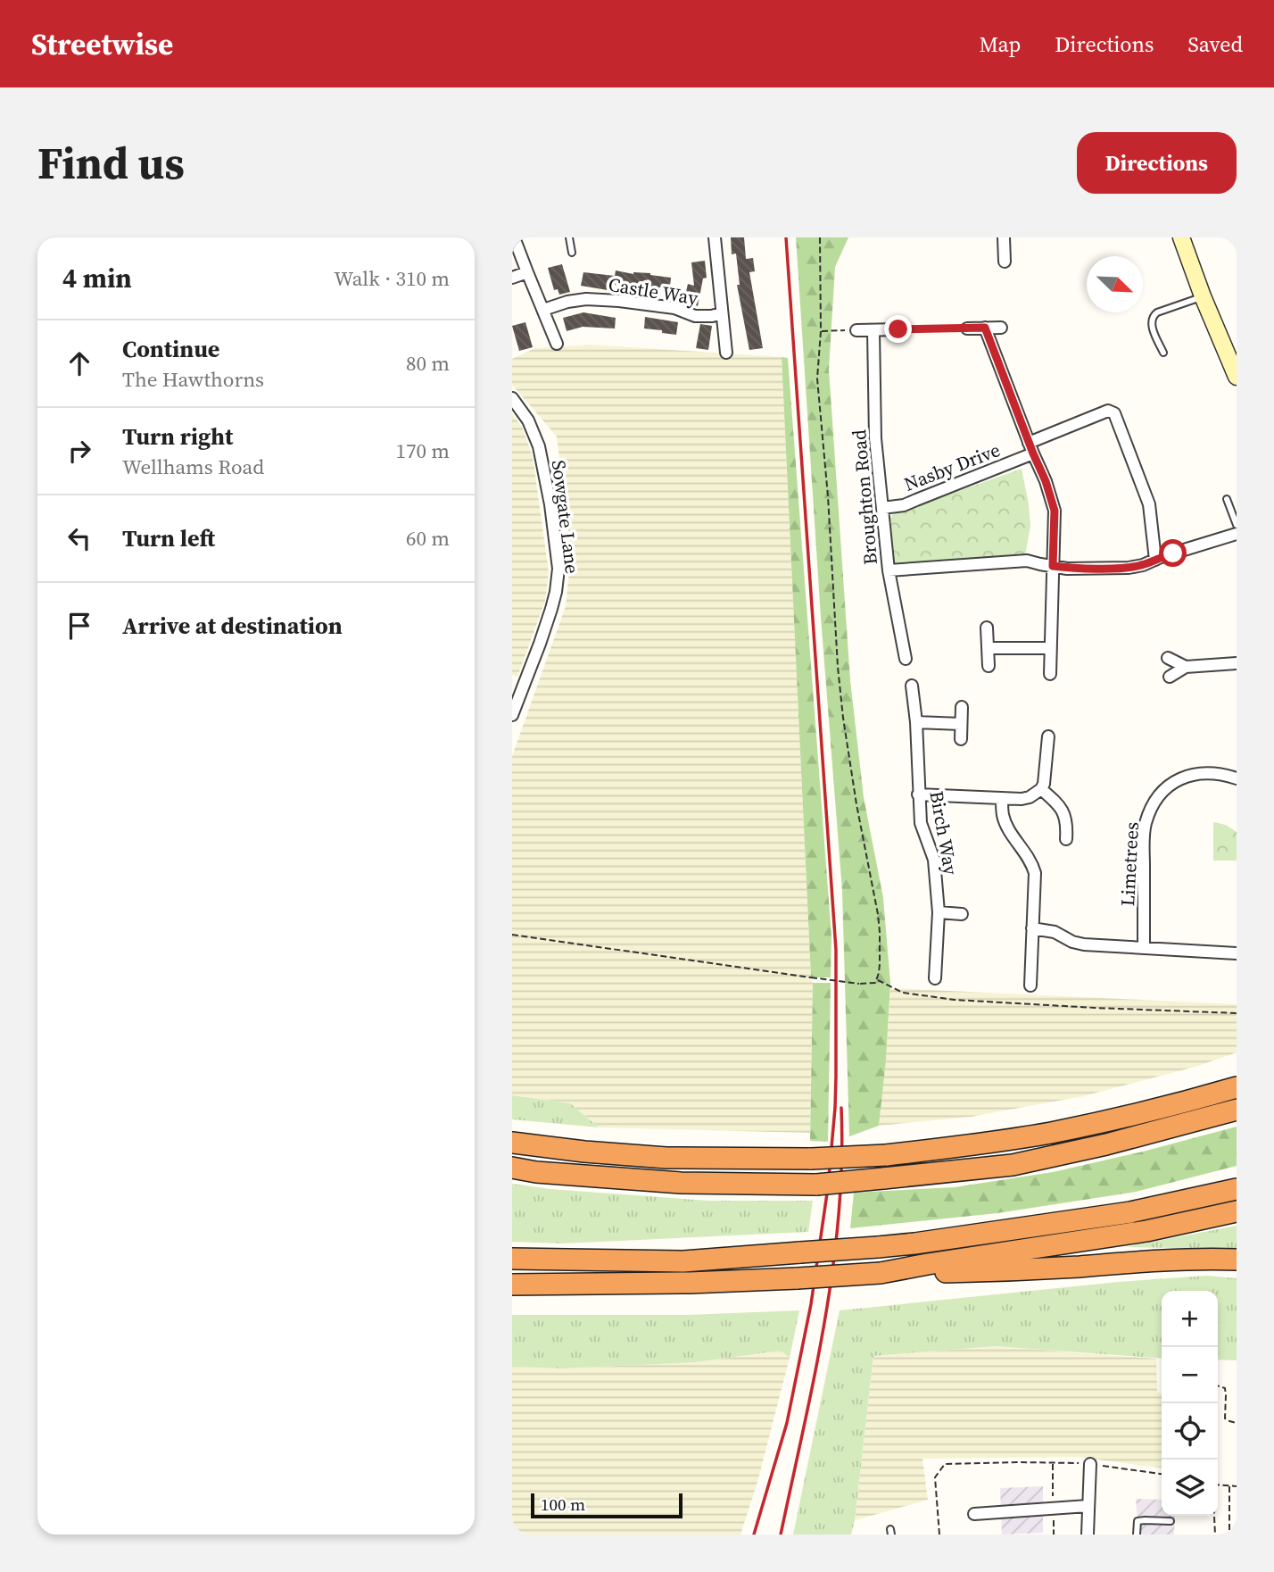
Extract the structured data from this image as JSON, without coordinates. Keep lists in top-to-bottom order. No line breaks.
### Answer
{"streets":{"street":["Castle Way","Nasby Drive","Broughton Road","Sowgate Lane","Birch Way","Limetrees"]},"crossings":[["Nasby Drive","Broughton Road"]],"scale_bar":"100 m","north":"bottom right","page":{"header":"Streetwise","nav":["Map","Directions","Saved"],"buttons":"Directions","title":"Find us","heading":["4 min","Walk · 310 m"],"list":[["Continue","The Hawthorns","80 m"],["Turn right","Wellhams Road","170 m"],["Turn left","60 m"],"Arrive at destination"],"map_buttons":["+","−"],"scale":"100 m"}}
